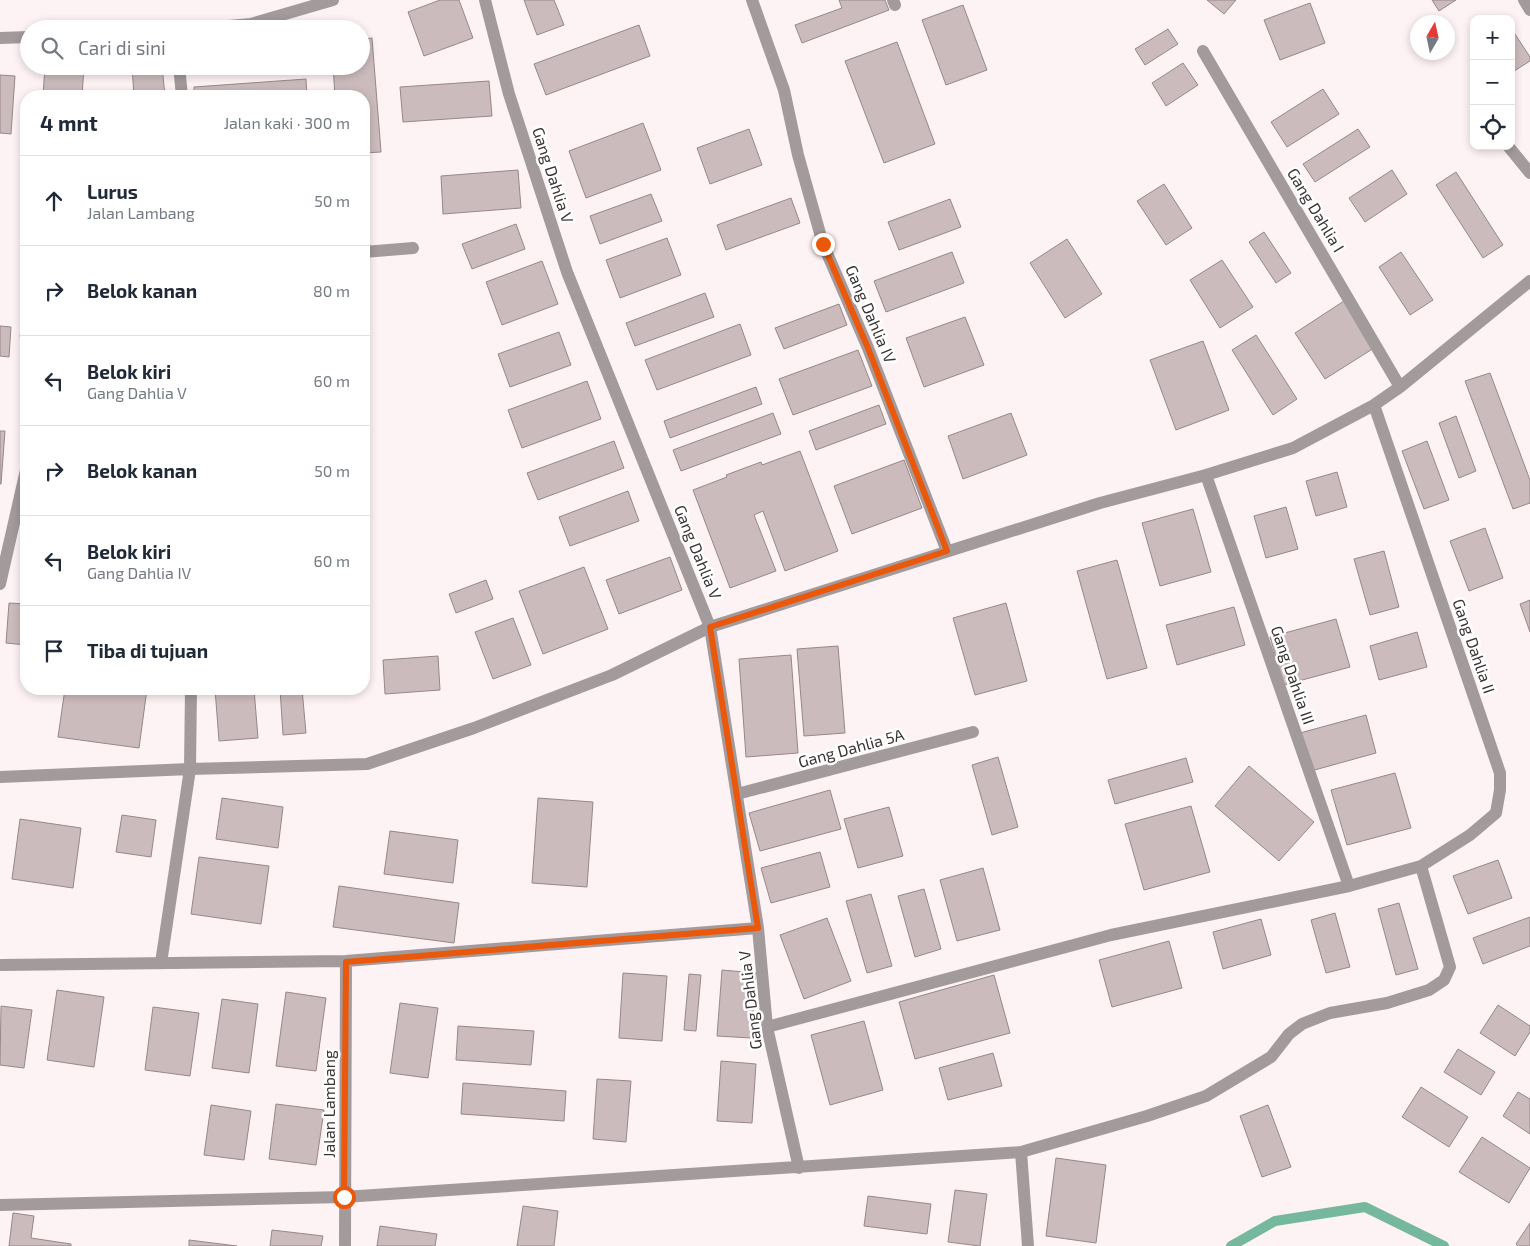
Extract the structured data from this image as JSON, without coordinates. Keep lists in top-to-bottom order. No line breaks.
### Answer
{"streets":{"street":["Gang Dahlia V","Gang Dahlia I","Gang Dahlia IV","Gang Dahlia II","Gang Dahlia III","Gang Dahlia 5A","Jalan Lambang"]},"crossings":[["Gang Dahlia V","Gang Dahlia II"],["Gang Dahlia V","Gang Dahlia 5A"],["Gang Dahlia II","Gang Dahlia III"]],"north":"top","page":{"map_buttons":["+","−"],"search":"Cari di sini","heading":["4 mnt","Jalan kaki · 300 m"],"list":[["Lurus","Jalan Lambang","50 m"],["Belok kanan","80 m"],["Belok kiri","Gang Dahlia V","60 m"],["Belok kanan","50 m"],["Belok kiri","Gang Dahlia IV","60 m"],"Tiba di tujuan"]}}
